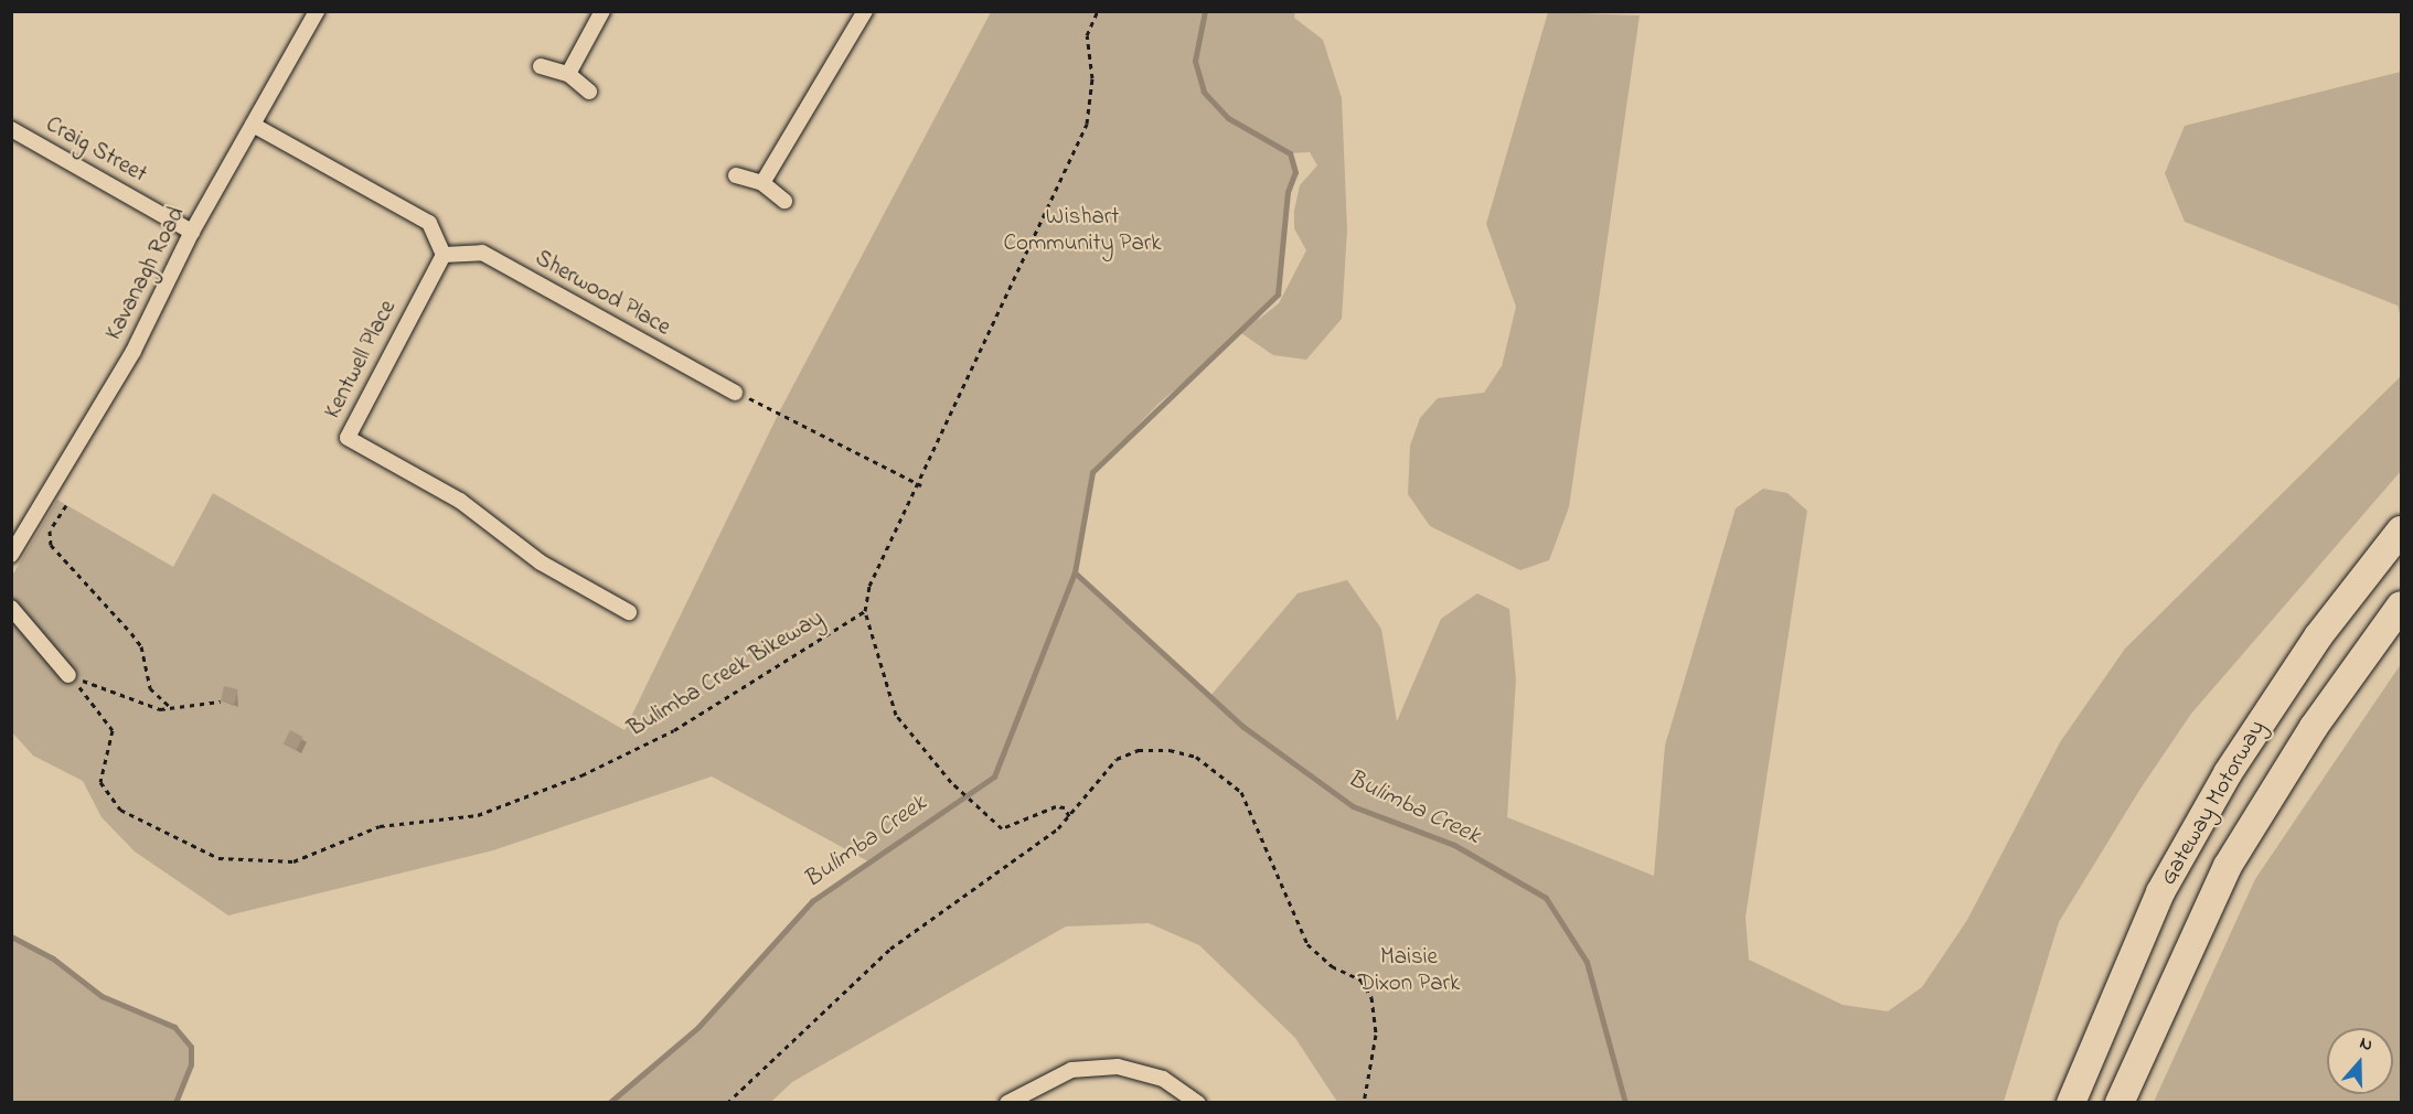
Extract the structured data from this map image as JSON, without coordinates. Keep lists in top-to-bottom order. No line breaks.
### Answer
{"streets":{"highway":["Gateway Motorway"],"street":["Craig Street","Kavanagh Road","Sherwood Place","Kentwell Place"],"path":["Bulimba Creek Bikeway"]},"crossings":[["Craig Street","Kavanagh Road"],["Sherwood Place","Kentwell Place"]],"water":["Bulimba Creek"],"parks":["Wishart Community Park","Maisie Dixon Park"],"north":"top"}
